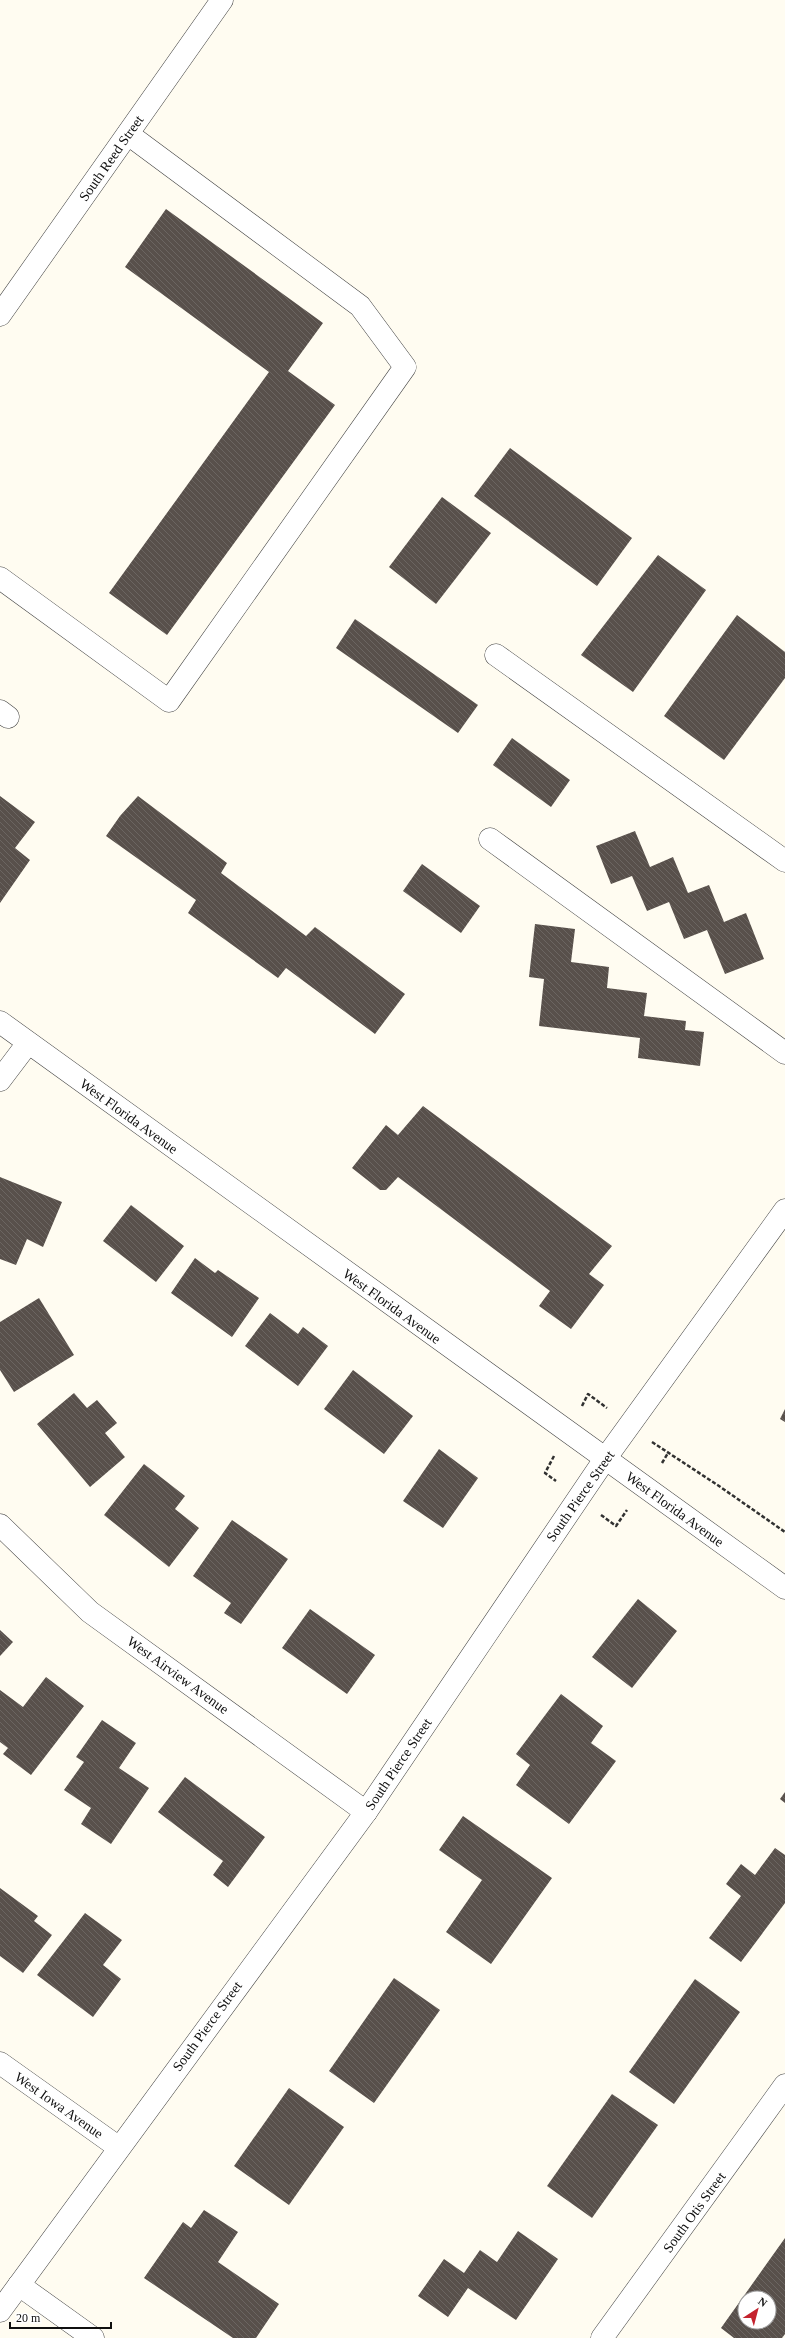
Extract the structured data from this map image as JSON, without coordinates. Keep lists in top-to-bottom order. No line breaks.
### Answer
{"streets":{"street":["South Reed Street","West Florida Avenue","South Pierce Street","West Airview Avenue","West Iowa Avenue","South Otis Street"]},"crossings":[["West Florida Avenue","South Pierce Street"],["South Pierce Street","West Airview Avenue"],["South Pierce Street","West Iowa Avenue"]],"scale_bar":"20 m","north":"top right"}
